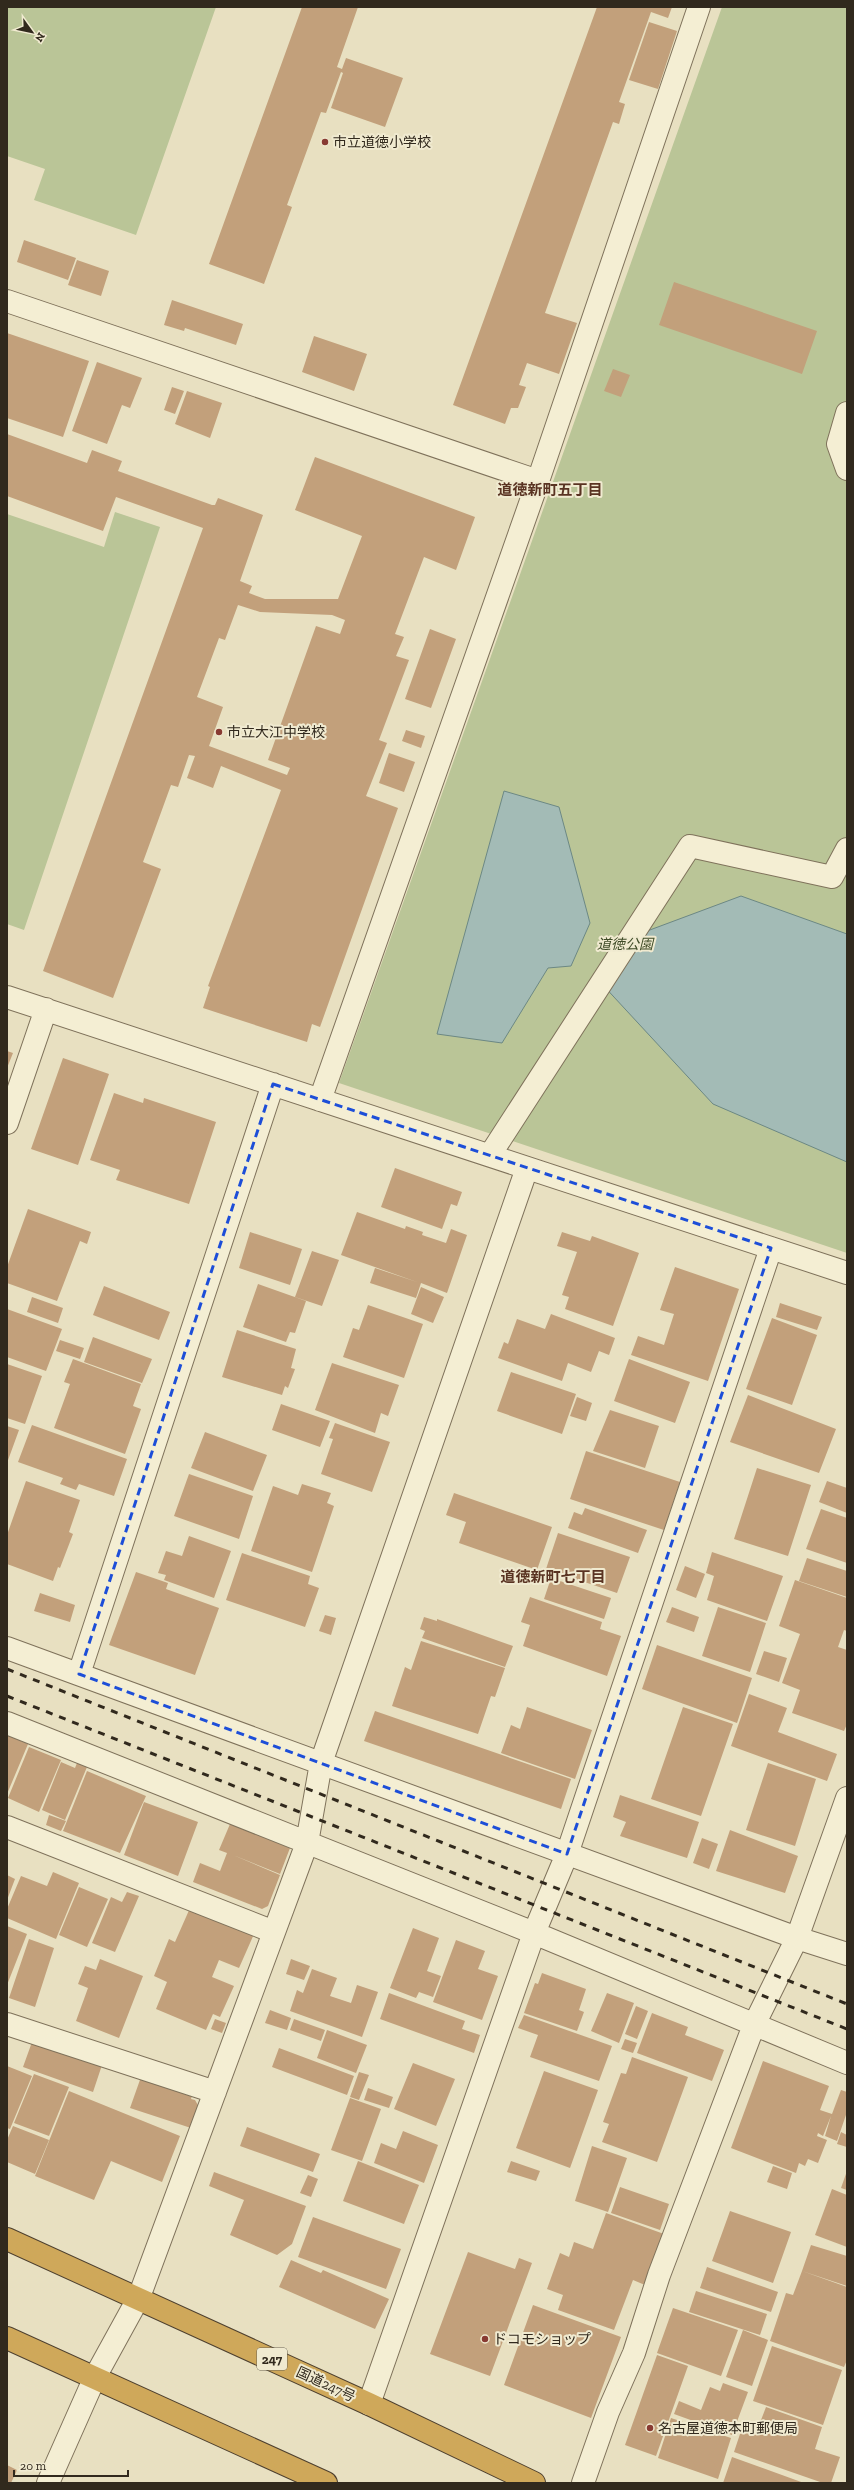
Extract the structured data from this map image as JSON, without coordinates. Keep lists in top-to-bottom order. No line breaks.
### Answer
{"streets":{"highway":["247","国道247号"]},"districts":["道徳新町五丁目","道徳新町七丁目"],"parks":["道徳公園"],"places":["市立道徳小学校","市立大江中学校","ドコモショップ","名古屋道徳本町郵便局"],"scale_bar":"20 m","north":"bottom right"}
